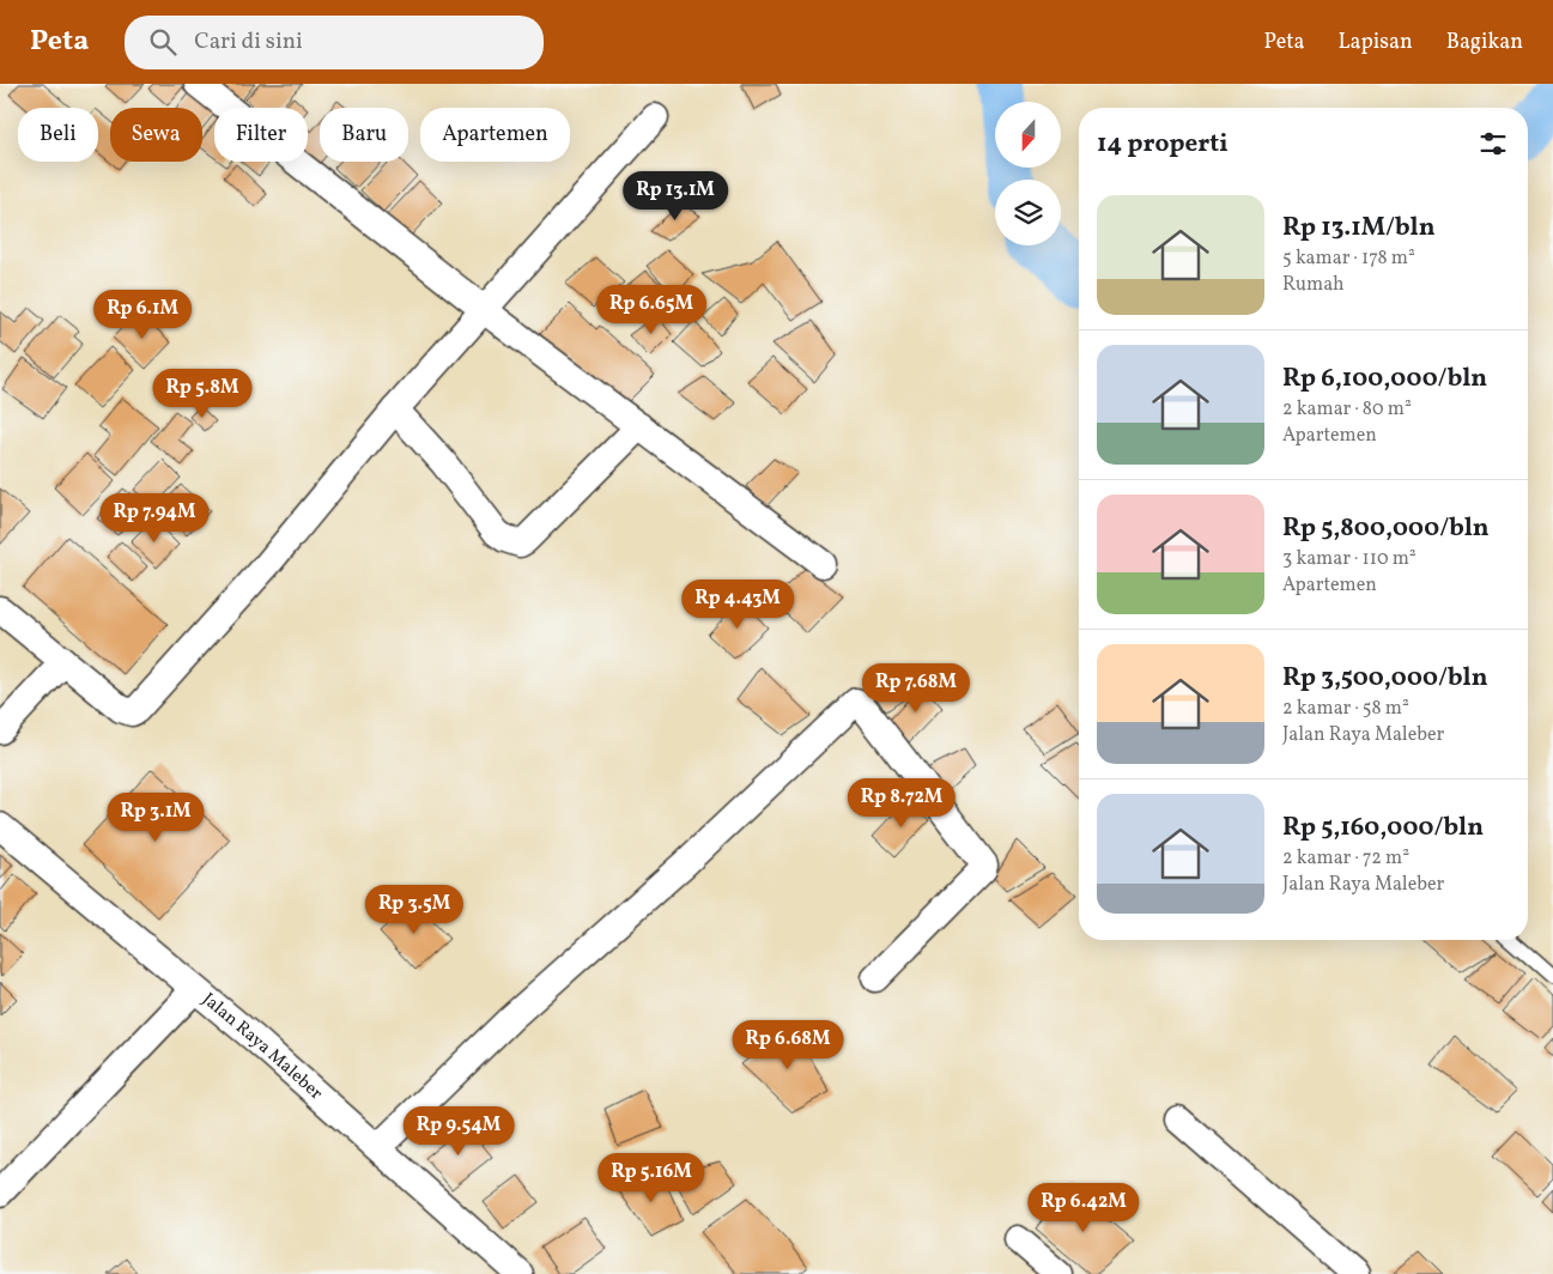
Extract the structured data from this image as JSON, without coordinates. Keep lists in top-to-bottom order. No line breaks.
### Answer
{"streets":{"street":["Jalan Raya Maleber"]},"north":"bottom","page":{"header":"Peta","search":"Cari di sini","nav":["Peta","Lapisan","Bagikan"],"chip":["Beli","Sewa","Filter","Baru","Apartemen"],"heading":"14 properti","price":["Rp 13.1M","Rp 6.65M","Rp 6.1M","Rp 5.8M","Rp 7.94M","Rp 4.43M","Rp 7.68M","Rp 8.72M","Rp 3.1M","Rp 3.5M","Rp 6.68M","Rp 9.54M","Rp 5.16M","Rp 6.42M"],"list":[{"name":"Rp 13.1M/bln","note":"5 kamar · 178 m² · Rumah"},{"name":"Rp 6,100,000/bln","note":"2 kamar · 80 m² · Apartemen"},{"name":"Rp 5,800,000/bln","note":"3 kamar · 110 m² · Apartemen"},{"name":"Rp 3,500,000/bln","note":"2 kamar · 58 m² · Jalan Raya Maleber"},{"name":"Rp 5,160,000/bln","note":"2 kamar · 72 m² · Jalan Raya Maleber"}]}}
